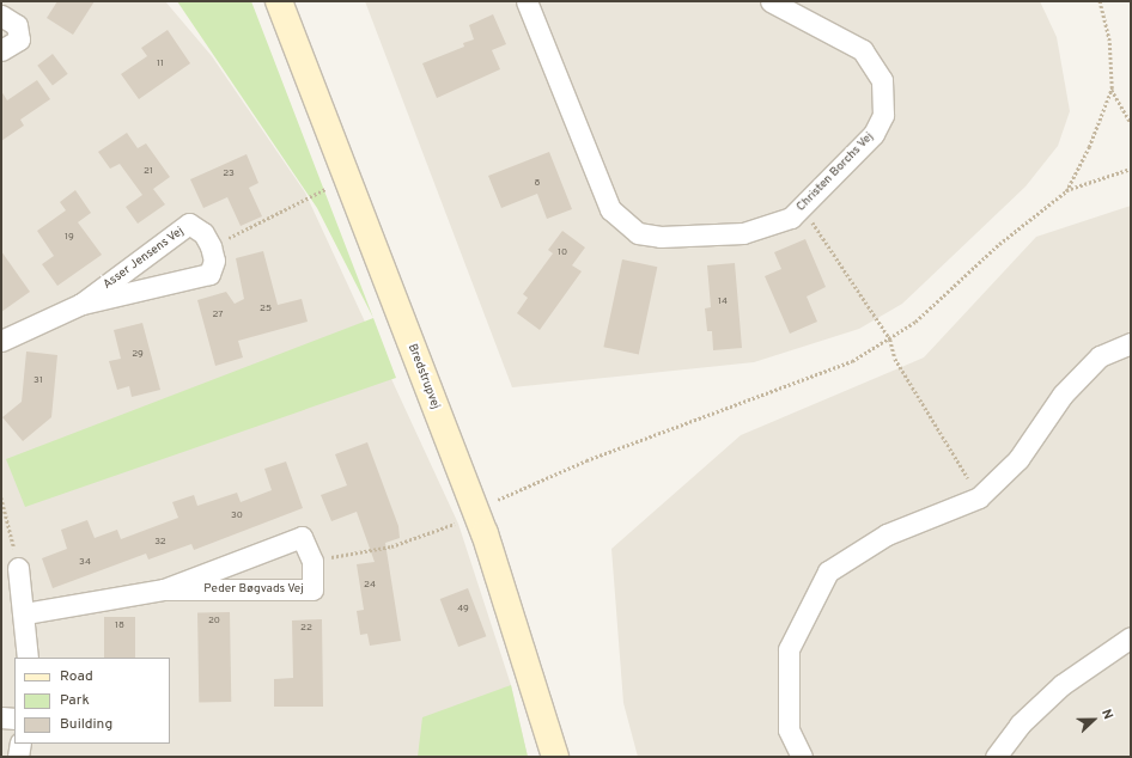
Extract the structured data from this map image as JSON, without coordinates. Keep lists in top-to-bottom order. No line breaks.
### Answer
{"streets":{"street":["Christen Borchs Vej","Asser Jensens Vej","Bredstrupvej","Peder Bøgvads Vej"]},"house_numbers":["11","21","23","8","19","10","14","25","27","29","31","30","32","34","24","49","20","18","22"],"legend":["Road","Park","Building"],"north":"right"}
